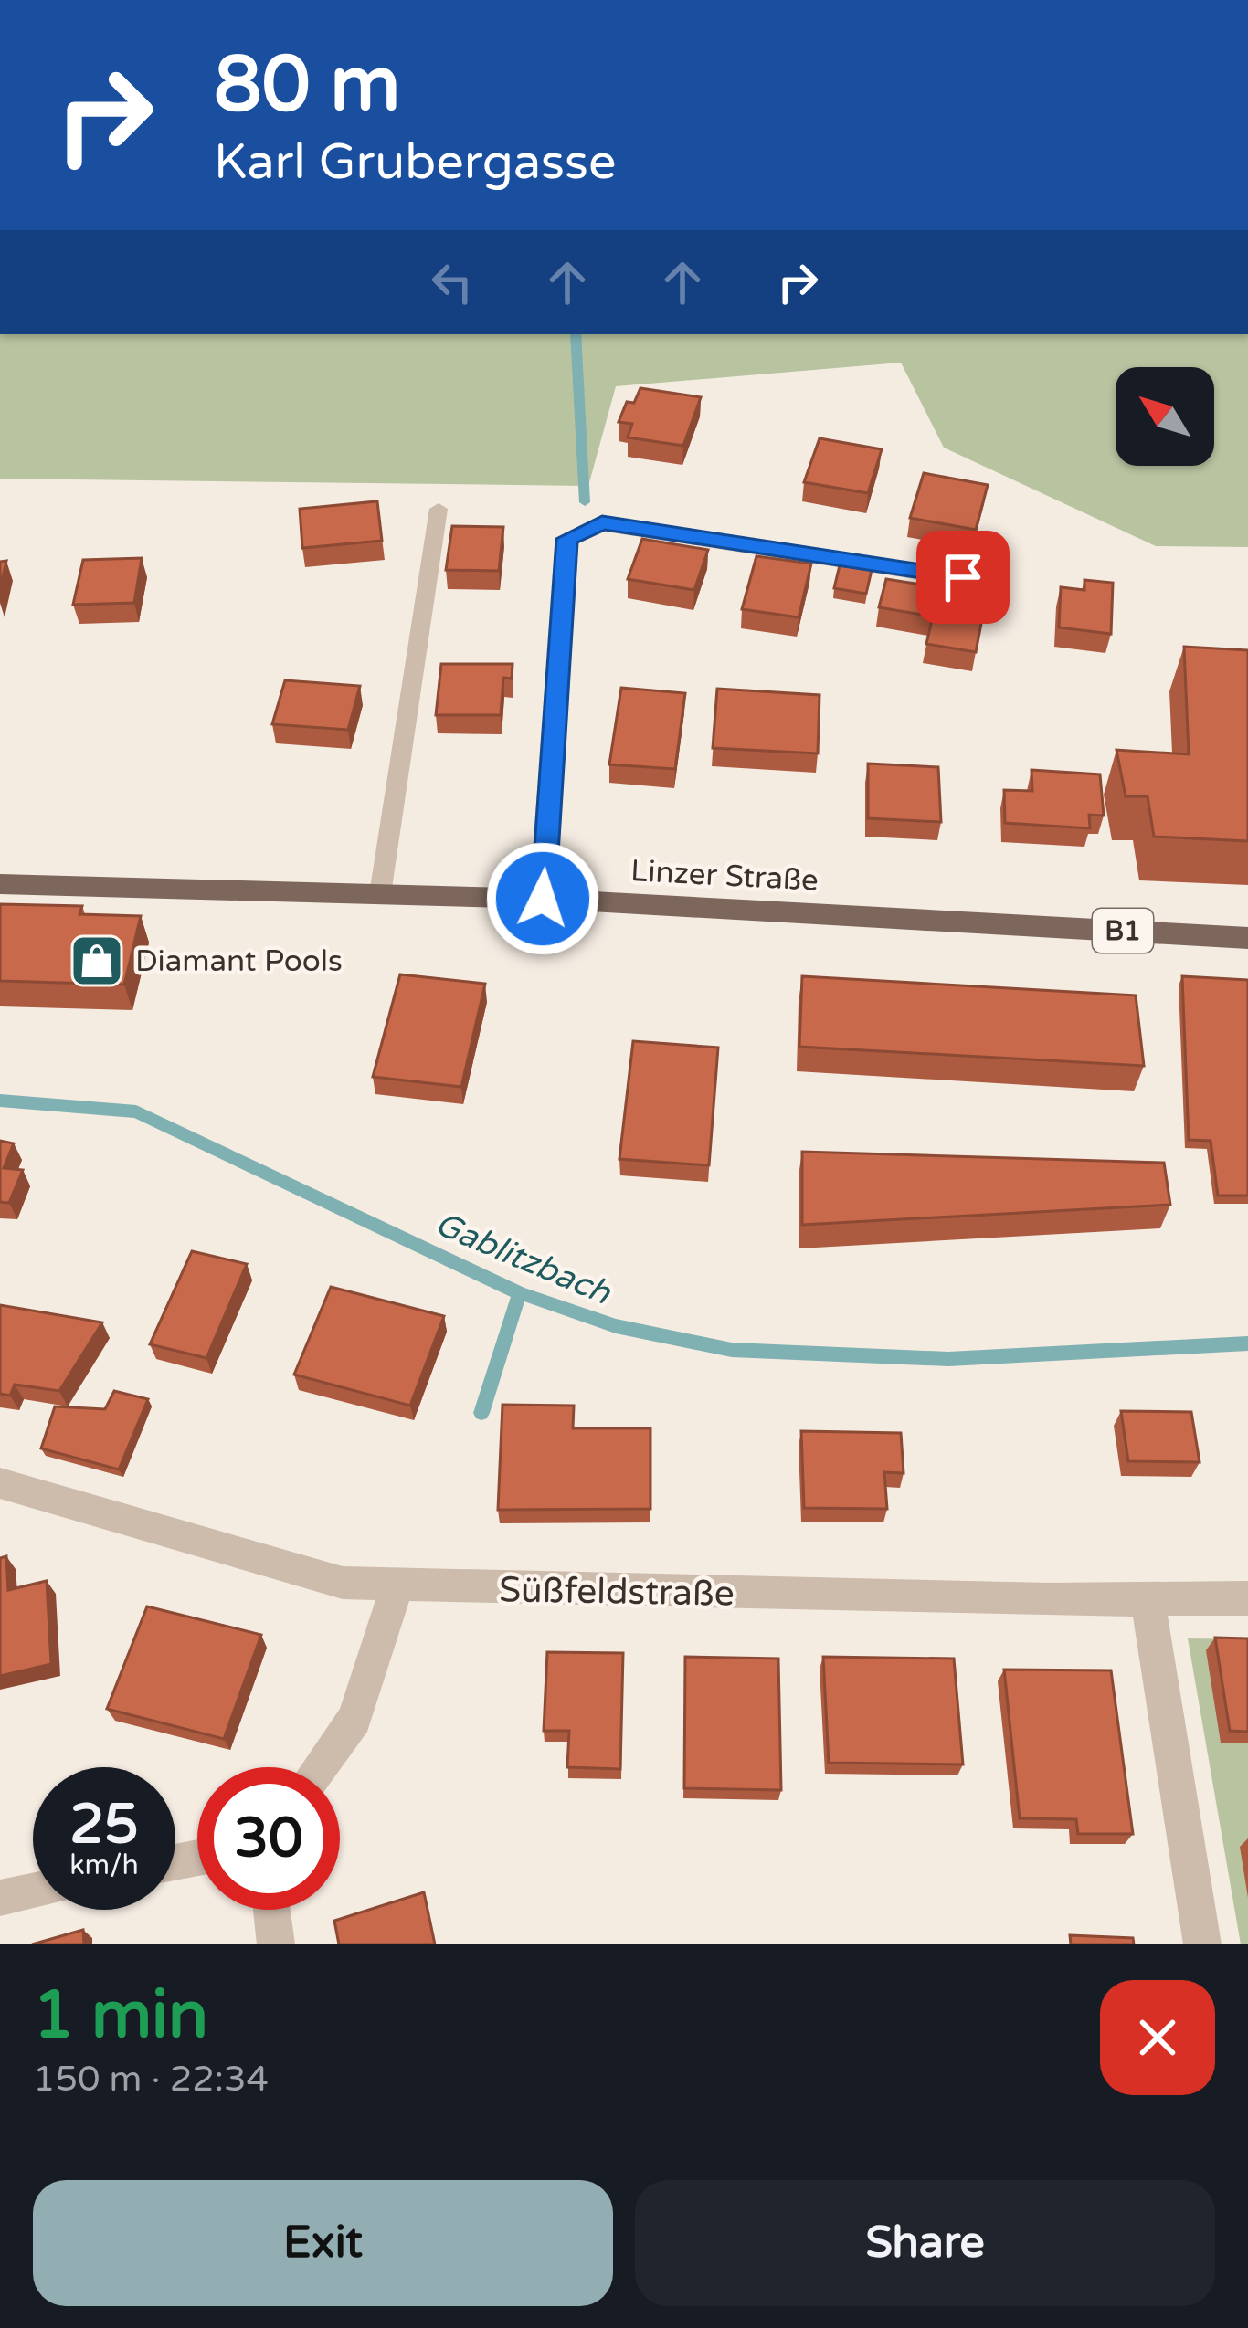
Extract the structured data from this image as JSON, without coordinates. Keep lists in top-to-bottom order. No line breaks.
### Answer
{"streets":{"main road":["Linzer Straße","B1"],"street":["Süßfeldstraße"]},"water":["Gablitzbach"],"places":{"shop":["Diamant Pools"]},"north":"top left","page":{"turn":["80 m","Karl Grubergasse"],"speed":"25 km/h","limit":"30","heading":["1 min","150 m · 22:34"],"buttons":["Exit","Share"]}}
